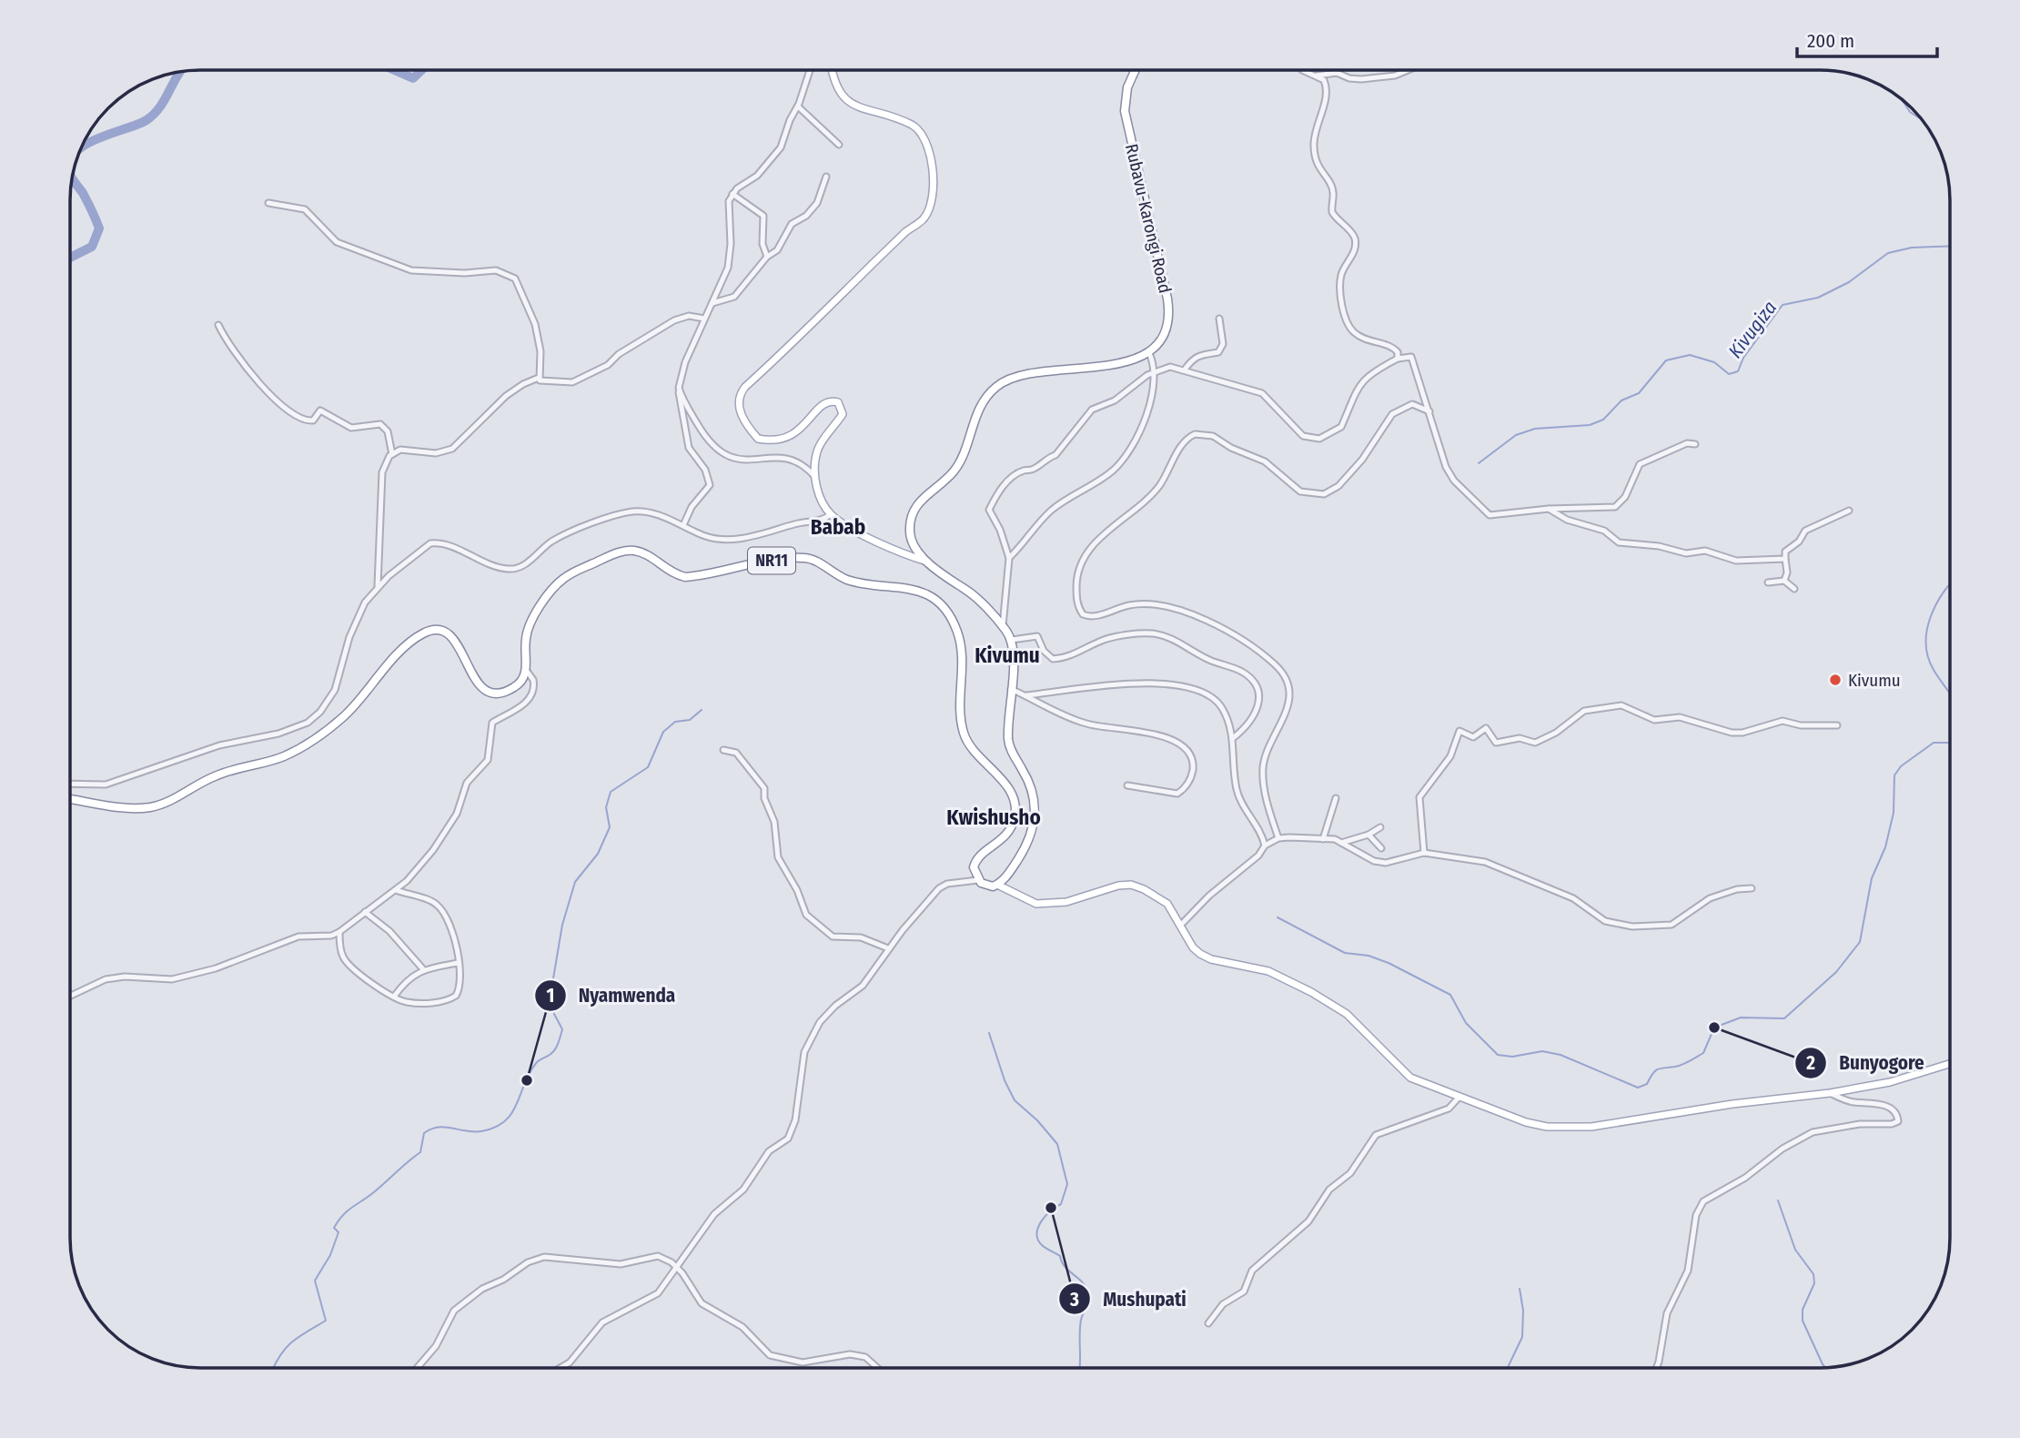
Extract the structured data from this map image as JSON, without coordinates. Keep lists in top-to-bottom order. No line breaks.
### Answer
{"streets":{"highway":["Rubavu-Karongi Road","NR11"]},"districts":["Babab","Kivumu","Kwishusho"],"water":["Kivugiza"],"places":["Kivumu","Bunyogore","Nyamwenda","Mushupati"],"scale_bar":"200 m"}
